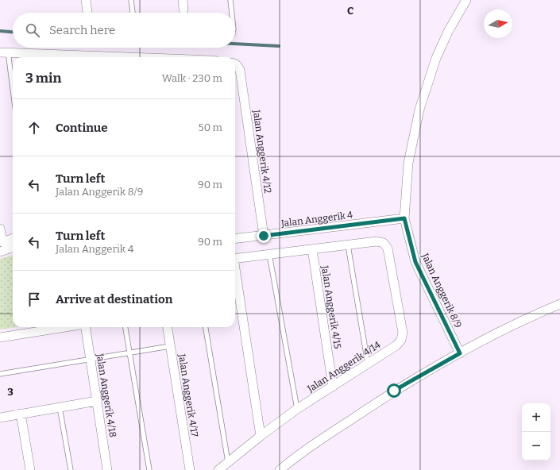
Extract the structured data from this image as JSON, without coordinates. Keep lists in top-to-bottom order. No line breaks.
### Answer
{"streets":{"street":["Jalan Anggerik 4/12","Jalan Anggerik 4","Jalan Anggerik 8/9","Jalan Anggerik 4/15","Jalan Anggerik 4/14","Jalan Anggerik 4/18","Jalan Anggerik 4/17"]},"crossings":[["Jalan Anggerik 4/12","Jalan Anggerik 4"],["Jalan Anggerik 4","Jalan Anggerik 8/9"],["Jalan Anggerik 4/15","Jalan Anggerik 4/14"]],"north":"right","page":{"search":"Search here","heading":["3 min","Walk · 230 m"],"list":[["Continue","50 m"],["Turn left","Jalan Anggerik 8/9","90 m"],["Turn left","Jalan Anggerik 4","90 m"],"Arrive at destination"],"map_buttons":["+","−"]},"grid":{"columns":["C"],"rows":["3"]}}
